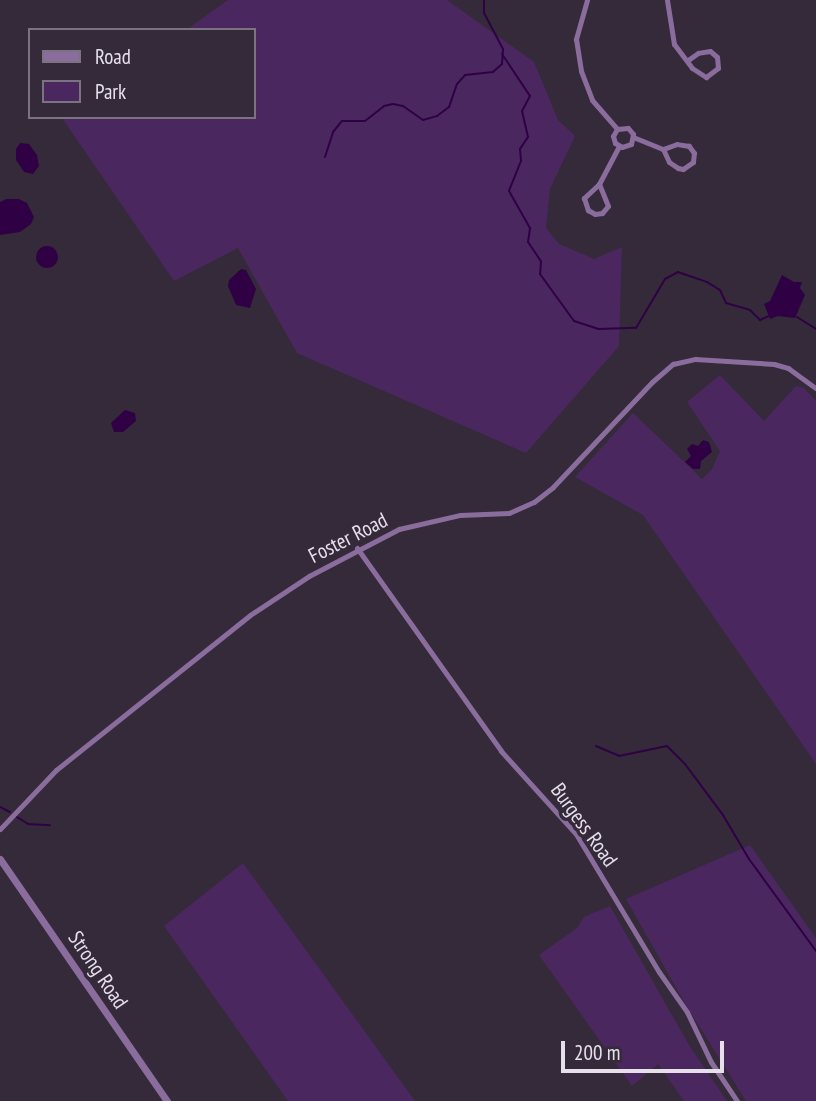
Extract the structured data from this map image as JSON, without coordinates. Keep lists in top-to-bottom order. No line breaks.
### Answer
{"streets":{"street":["Foster Road","Burgess Road","Strong Road"]},"crossings":[["Foster Road","Burgess Road"]],"legend":["Road","Park"],"scale_bar":"200 m"}
